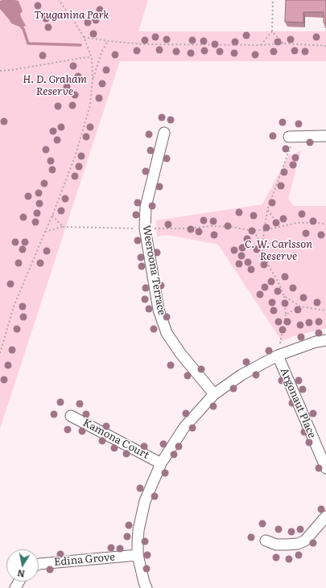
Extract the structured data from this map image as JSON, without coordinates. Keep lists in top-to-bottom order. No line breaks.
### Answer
{"streets":{"street":["Weeroona Terrace","Argonaut Place","Kamona Court","Edina Grove"]},"parks":["Truganina Park","H. D. Graham Reserve","C. W. Carlsson Reserve"],"north":"bottom"}
